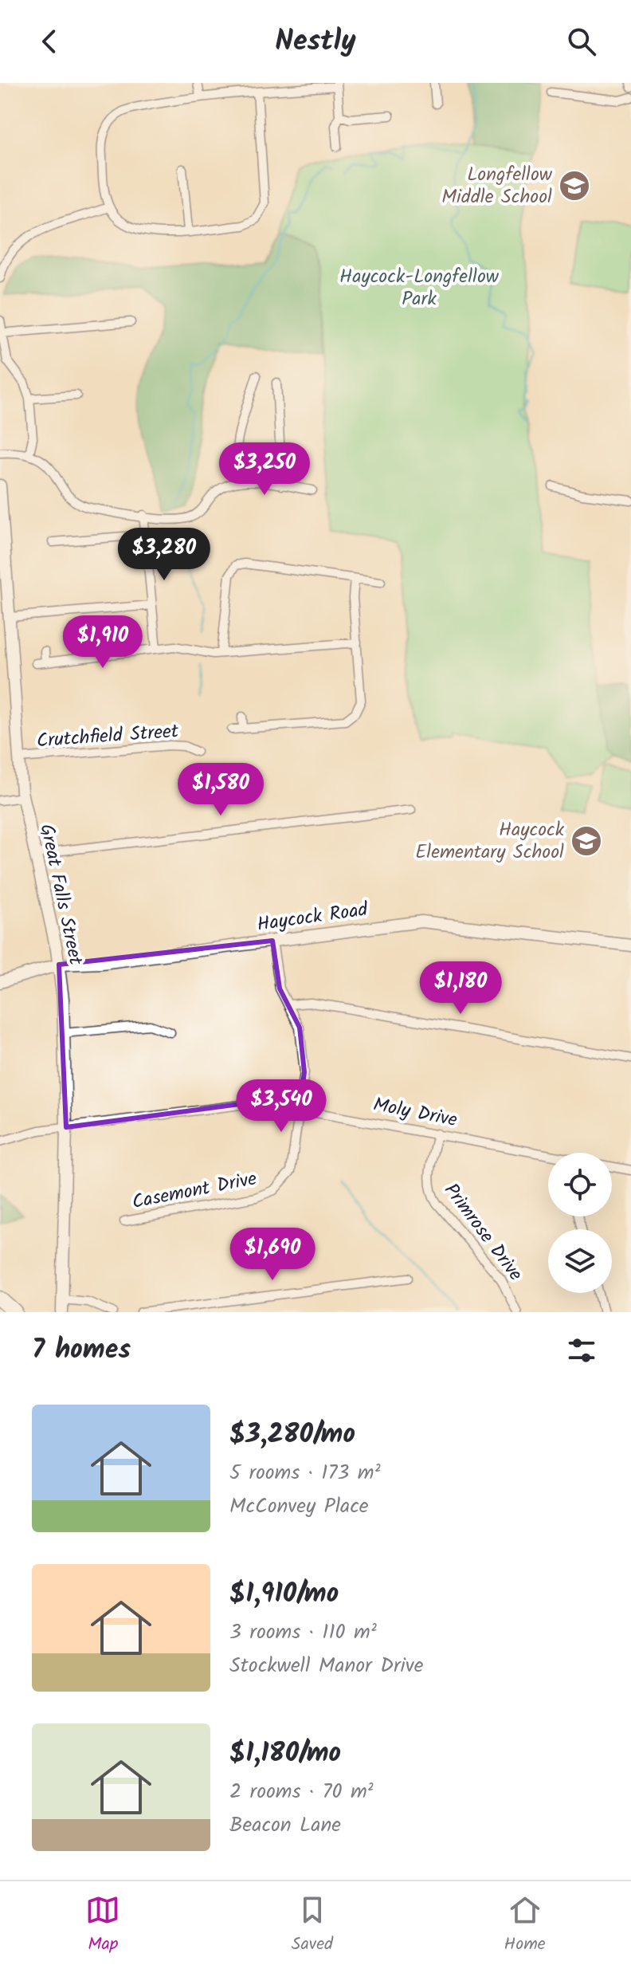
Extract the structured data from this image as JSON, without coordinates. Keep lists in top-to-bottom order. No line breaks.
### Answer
{"streets":{"main road":["Great Falls Street","Haycock Road"],"street":["Crutchfield Street","Moly Drive","Casemont Drive","Primrose Drive"]},"crossings":[["Crutchfield Street","Great Falls Street"],["Great Falls Street","Haycock Road"],["Great Falls Street","Moly Drive"],["Haycock Road","Casemont Drive"],["Moly Drive","Casemont Drive"],["Moly Drive","Primrose Drive"]],"parks":["Haycock-Longfellow Park"],"places":{"school or university":["Longfellow Middle School","Haycock Elementary School"]},"page":{"header":"Nestly","price":["$3,250","$3,280","$1,910","$1,580","$1,180","$3,540","$1,690"],"heading":"7 homes","list":[{"name":"$3,280/mo","note":"5 rooms · 173 m² · McConvey Place"},{"name":"$1,910/mo","note":"3 rooms · 110 m² · Stockwell Manor Drive"},{"name":"$1,180/mo","note":"2 rooms · 70 m² · Beacon Lane"}],"tabs":["Map","Saved","Home"]}}
